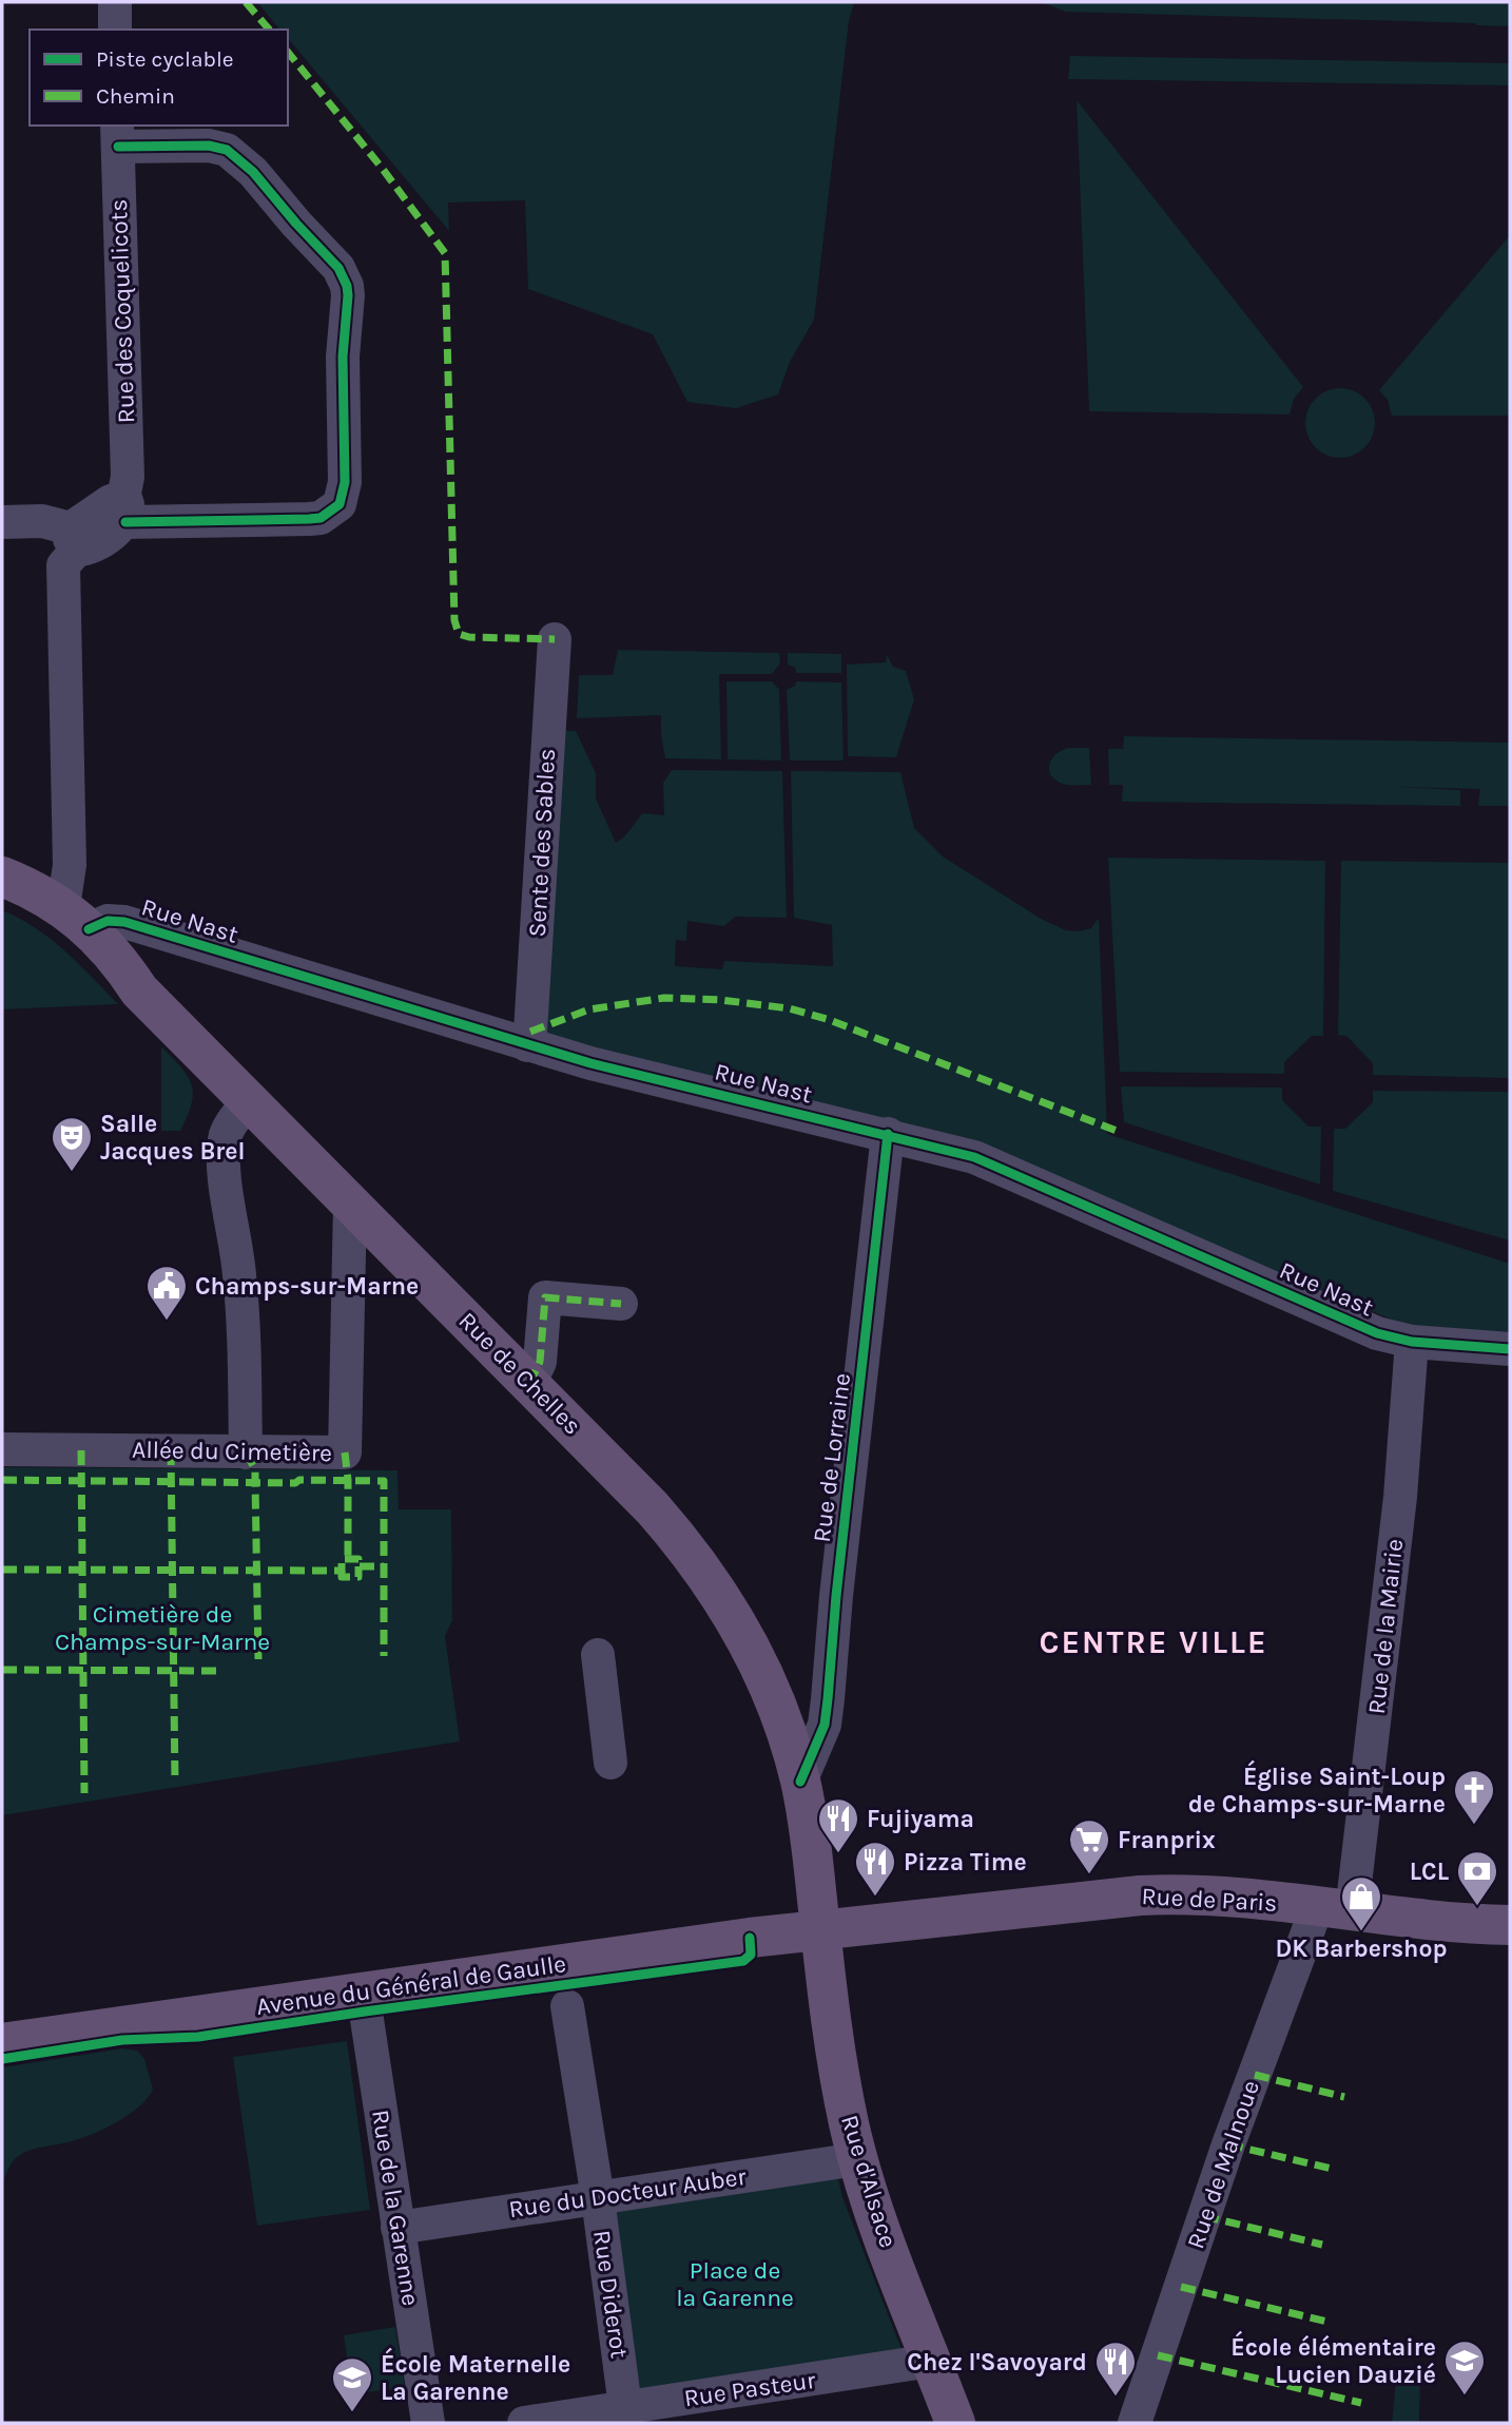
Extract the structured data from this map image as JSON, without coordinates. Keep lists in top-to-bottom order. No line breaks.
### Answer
{"streets":{"main road":["Rue de Chelles","Rue de Paris","Avenue du Général de Gaulle","Rue d'Alsace"],"street":["Rue des Coquelicots","Sente des Sables","Rue Nast","Allée du Cimetière","Rue de Lorraine","Rue de la Mairie","Rue de Malnoue","Rue du Docteur Auber","Rue de la Garenne","Rue Diderot","Rue Pasteur"]},"crossings":[["Sente des Sables","Rue Nast"],["Rue Nast","Rue de Chelles"],["Rue Nast","Rue de Lorraine"],["Rue Nast","Rue de la Mairie"],["Rue de Chelles","Allée du Cimetière"],["Rue de Chelles","Rue de Lorraine"],["Rue de Chelles","Rue de Paris"],["Rue de Chelles","Avenue du Général de Gaulle"],["Rue de Chelles","Rue d'Alsace"],["Rue de la Mairie","Rue de Paris"],["Rue de la Mairie","Rue de Malnoue"],["Rue de Paris","Avenue du Général de Gaulle"],["Rue de Paris","Rue de Malnoue"],["Rue de Paris","Rue d'Alsace"],["Avenue du Général de Gaulle","Rue d'Alsace"],["Avenue du Général de Gaulle","Rue de la Garenne"],["Rue d'Alsace","Rue du Docteur Auber"],["Rue d'Alsace","Rue Pasteur"],["Rue du Docteur Auber","Rue de la Garenne"],["Rue du Docteur Auber","Rue Diderot"],["Rue Diderot","Rue Pasteur"]],"districts":["CENTRE VILLE"],"parks":["Cimetière de Champs-sur-Marne","Place de la Garenne"],"places":{"theatre":["Salle Jacques Brel"],"public building":["Champs-sur-Marne"],"church":["Église Saint-Loup de Champs-sur-Marne"],"restaurant":["Fujiyama","Pizza Time","Chez l'Savoyard"],"supermarket":["Franprix"],"bank":["LCL"],"shop":["DK Barbershop"],"school or university":["École élémentaire Lucien Dauzié","École Maternelle La Garenne"]},"legend":["Piste cyclable","Chemin"]}
